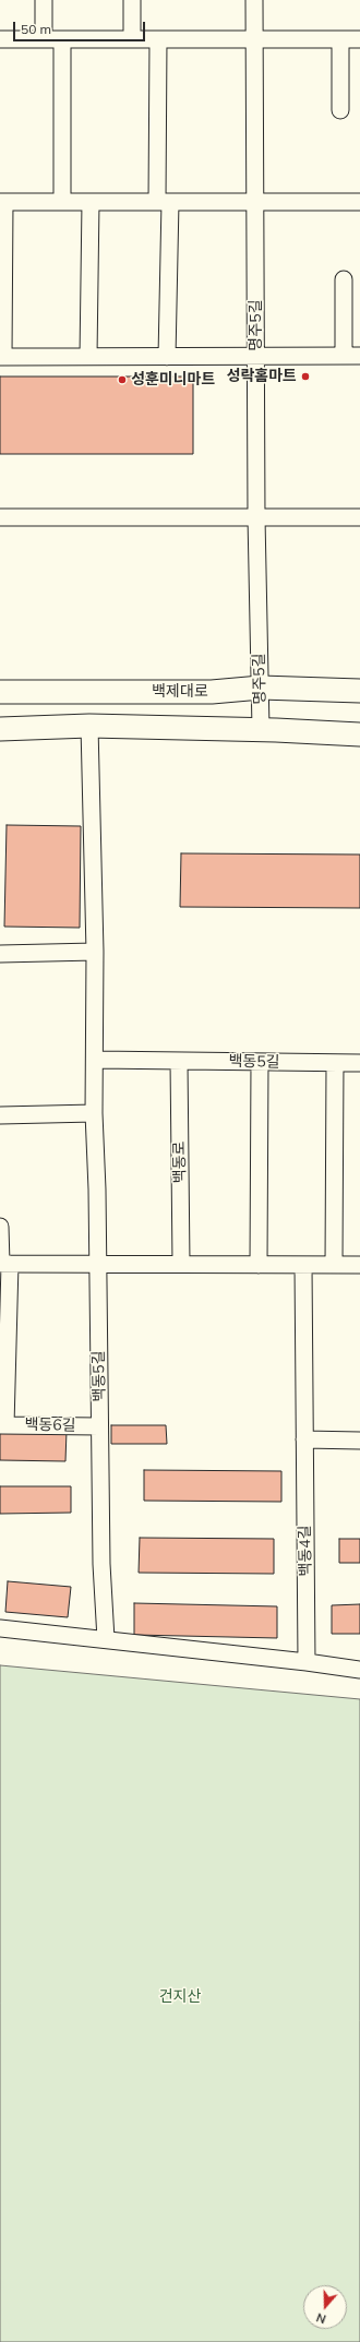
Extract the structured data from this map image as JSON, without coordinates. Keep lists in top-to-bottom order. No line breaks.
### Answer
{"streets":{"street":["명주5길","백제대로","백동5길","백동로","백동6길","백동4길"]},"crossings":[["명주5길","백제대로"],["백동5길","백동로"],["백동5길","백동6길"]],"parks":["건지산"],"places":["성락홈마트","성훈미니마트"],"scale_bar":"50 m","north":"bottom"}
